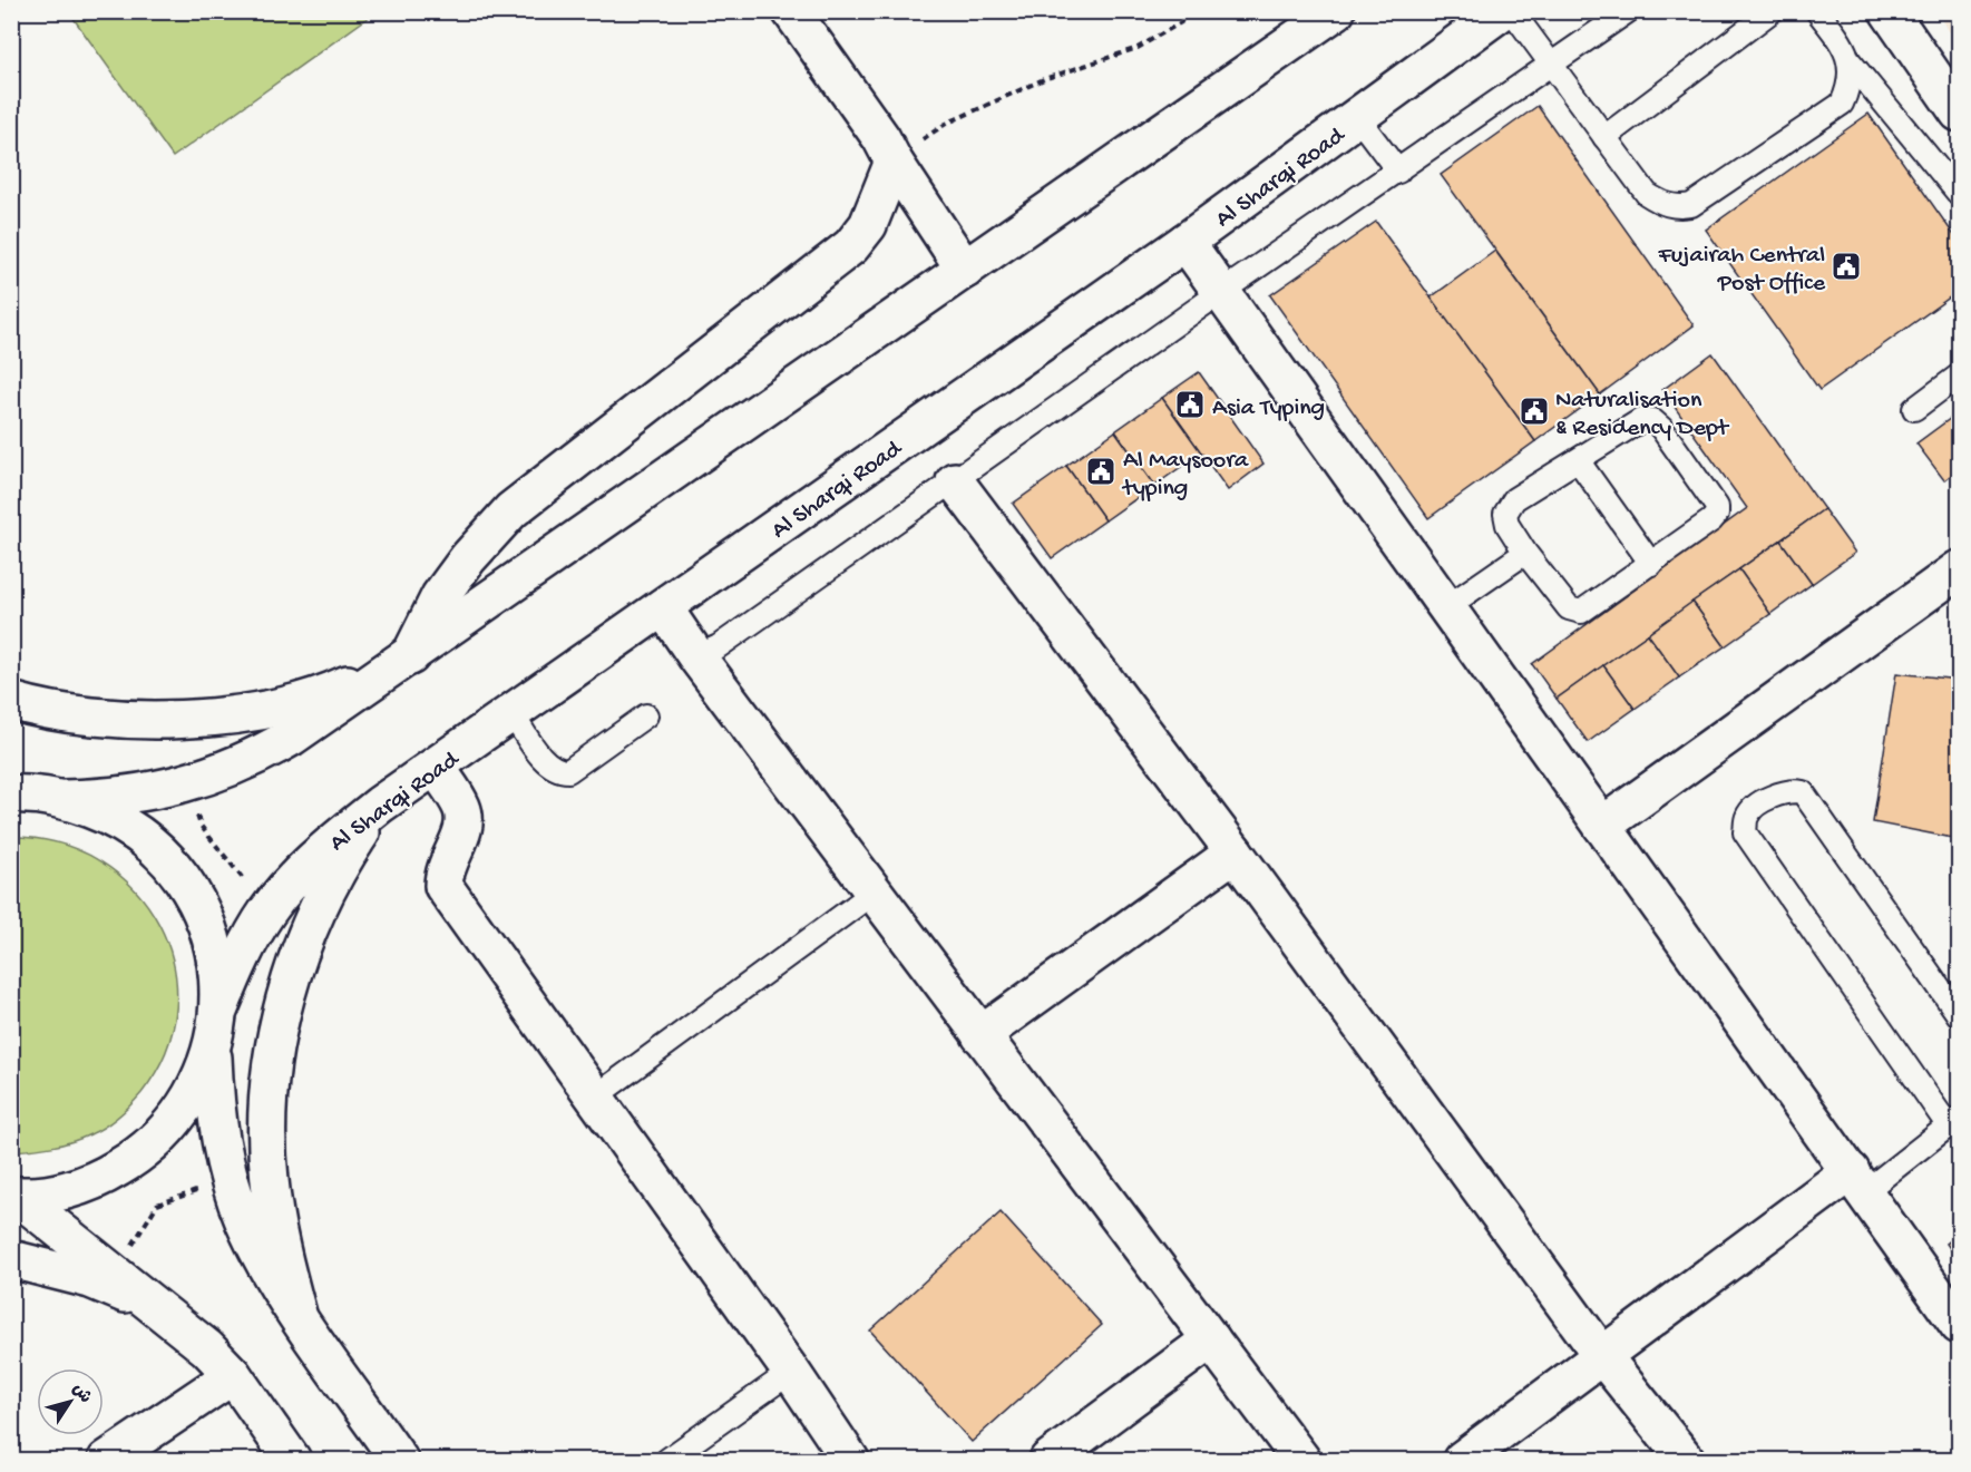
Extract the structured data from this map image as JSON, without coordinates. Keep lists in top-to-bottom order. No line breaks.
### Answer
{"streets":{"street":["Al Sharqi Road"]},"places":{"public building":["Fujairah Central Post Office","Asia Typing","Naturalisation & Residency Dept","Al Maysoora typing"]},"north":"top right"}
